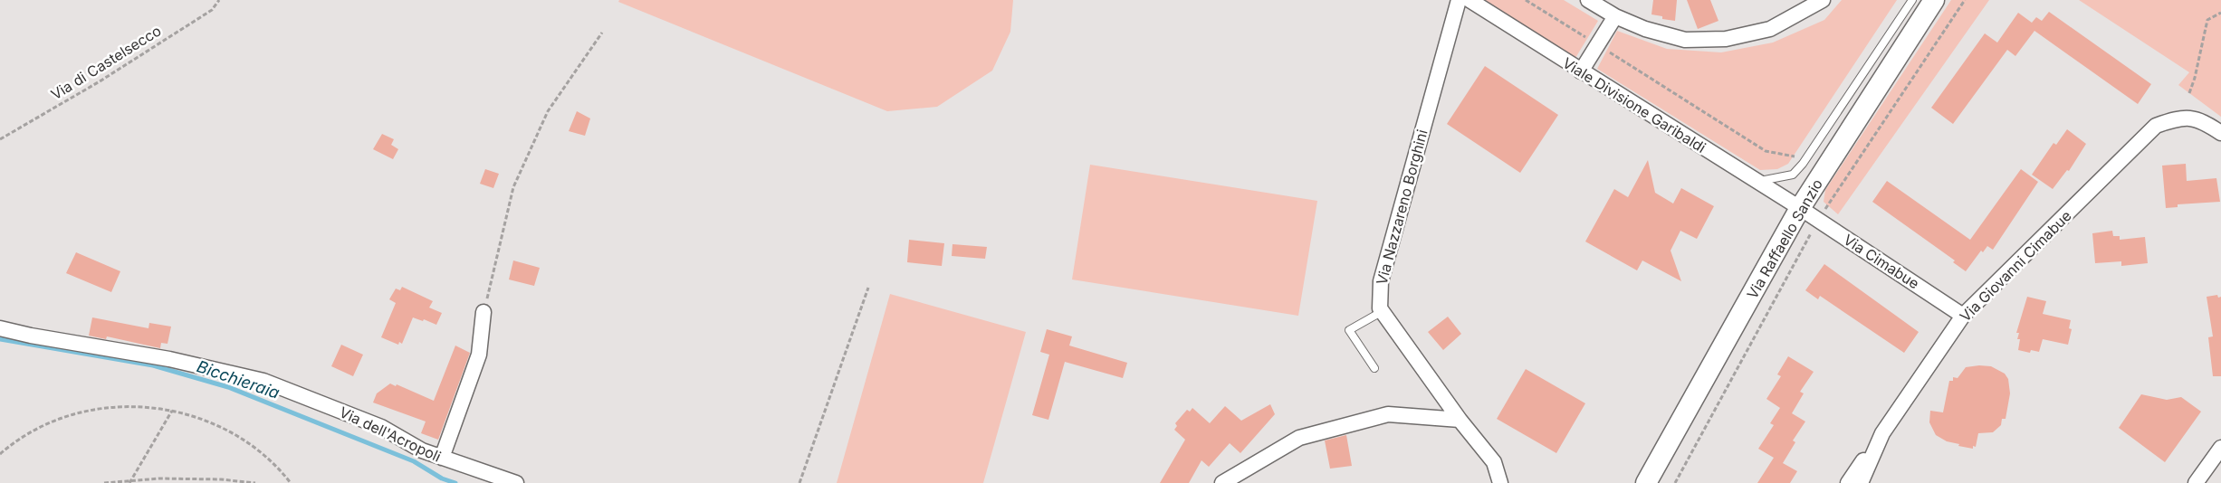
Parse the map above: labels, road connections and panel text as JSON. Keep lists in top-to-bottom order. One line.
{"streets":{"main road":["Via Raffaello Sanzio"],"street":["Viale Divisione Garibaldi","Via Nazzareno Borghini","Via Cimabue","Via Giovanni Cimabue","Via dell'Acropoli"],"path":["Via di Castelsecco"]},"crossings":[["Viale Divisione Garibaldi","Via Raffaello Sanzio"],["Viale Divisione Garibaldi","Via Cimabue"],["Via Raffaello Sanzio","Via Cimabue"],["Via Cimabue","Via Giovanni Cimabue"]],"water":["Bicchieraia"]}
